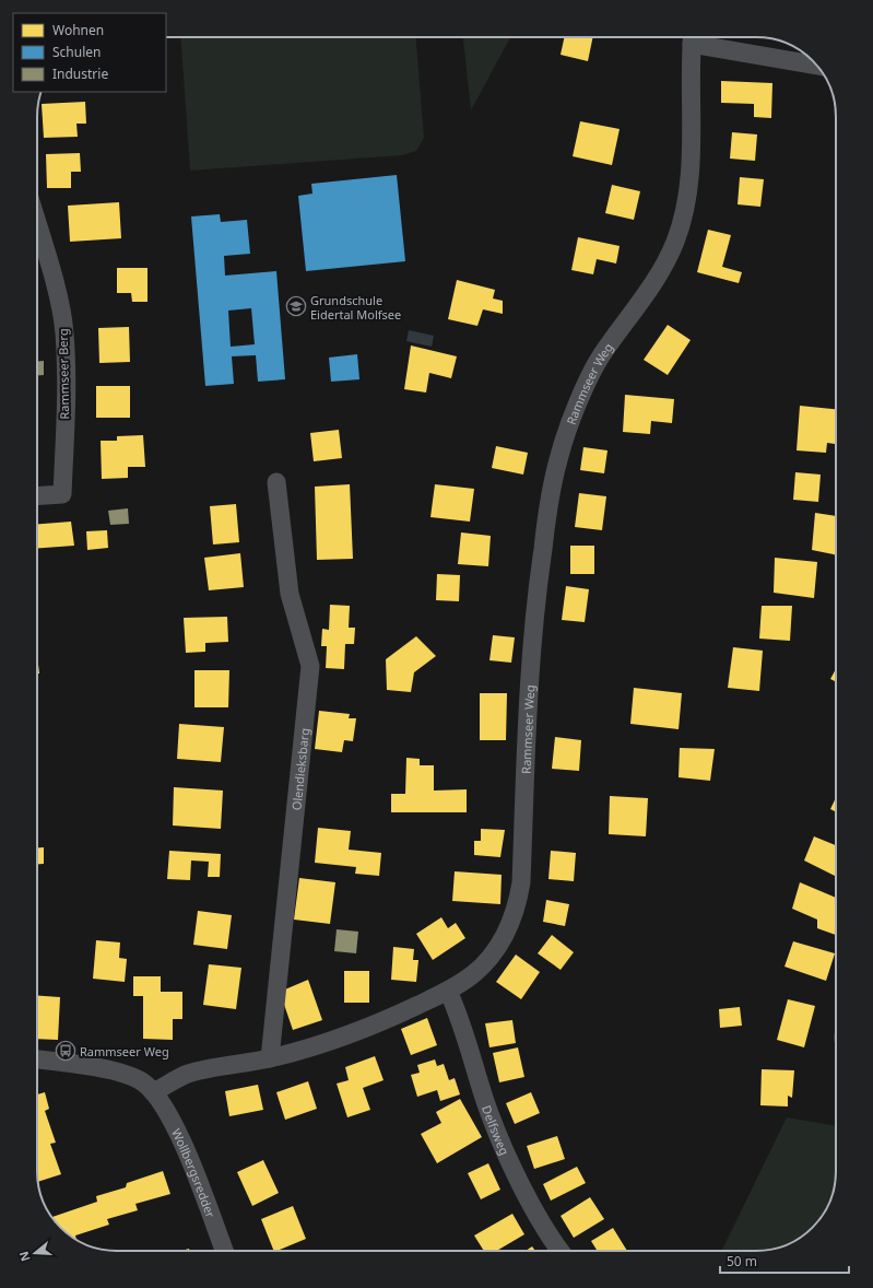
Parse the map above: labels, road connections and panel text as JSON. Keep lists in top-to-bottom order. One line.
{"streets":{"street":["Rammseer Berg","Rammseer Weg","Olendieksbarg","Delfsweg","Wollbergsredder"]},"crossings":[["Rammseer Weg","Olendieksbarg"],["Rammseer Weg","Delfsweg"],["Rammseer Weg","Wollbergsredder"]],"places":{"school or university":["Grundschule Eidertal Molfsee"],"bus stop":["Rammseer Weg"]},"legend":["Wohnen","Schulen","Industrie"],"scale_bar":"50 m","north":"left"}
